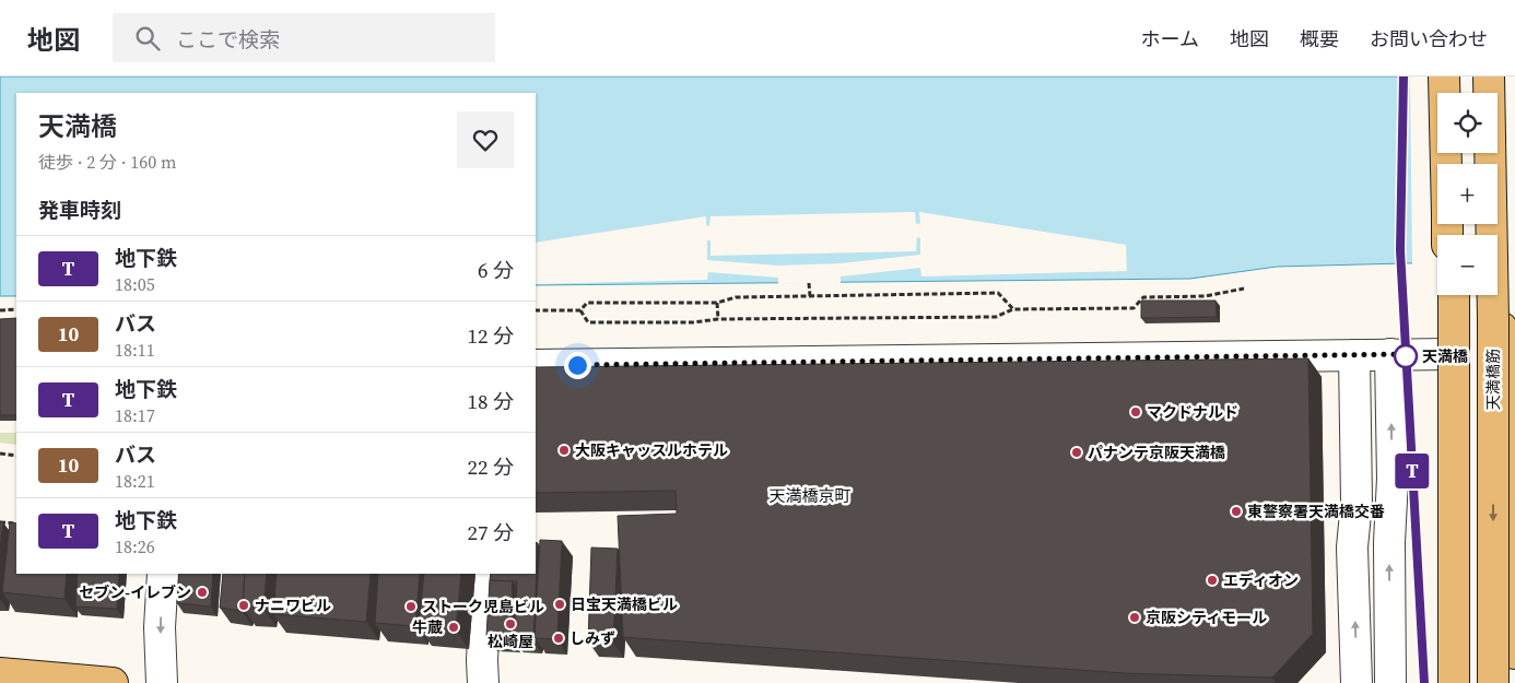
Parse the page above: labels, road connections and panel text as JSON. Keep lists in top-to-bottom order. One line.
{"streets":{"main road":["天満橋筋"]},"districts":["天満橋京町"],"places":["天満橋","マクドナルド","大阪キャッスルホテル","パナンテ京阪天満橋","東警察署天満橋交番","エディオン","セブン-イレブン","日宝天満橋ビル","ナニワビル","ストーク児島ビル","京阪シティモール","松崎屋","牛蔵","しみず"],"lines":["metro line T"],"page":{"header":"地図","search":"ここで検索","nav":["ホーム","地図","概要","お問い合わせ"],"on_map":"T","map_buttons":["+","−"],"heading":[["天満橋","徒歩 · 2 分 · 160 m"],"発車時刻"],"list":[{"mark":"T","name":"地下鉄","note":"18:05","value":"6 分"},{"mark":"10","name":"バス","note":"18:11","value":"12 分"},{"mark":"T","name":"地下鉄","note":"18:17","value":"18 分"},{"mark":"10","name":"バス","note":"18:21","value":"22 分"},{"mark":"T","name":"地下鉄","note":"18:26","value":"27 分"}]}}
